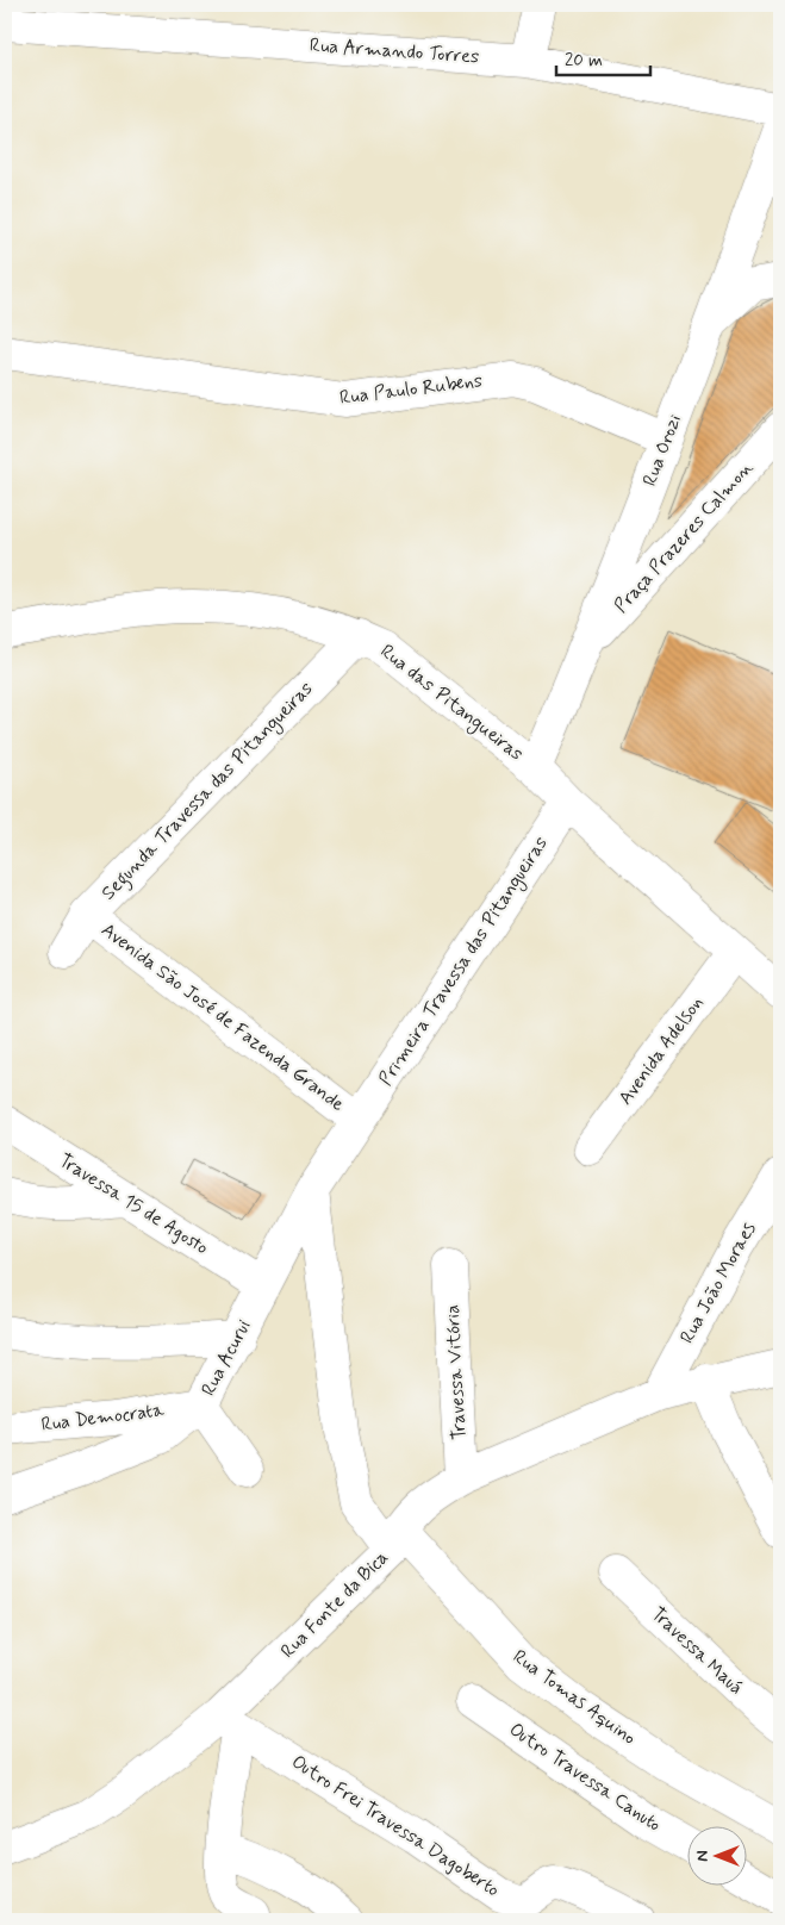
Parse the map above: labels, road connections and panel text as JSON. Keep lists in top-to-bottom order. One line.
{"streets":{"street":["Rua Armando Torres","Rua Paulo Rubens","Rua Orozi","Praça Prazeres Calmon","Rua das Pitangueiras","Segunda Travessa das Pitangueiras","Primeira Travessa das Pitangueiras","Avenida São José de Fazenda Grande","Avenida Adelson","Travessa 15 de Agosto","Rua João Moraes","Rua Acurui","Travessa Vitória","Rua Democrata","Rua Fonte da Bica","Travessa Mauá","Rua Tomas Aquino","Outro Travessa Canuto","Outro Frei Travessa Dagoberto"]},"crossings":[["Rua Paulo Rubens","Rua Orozi"],["Rua Orozi","Praça Prazeres Calmon"],["Rua Orozi","Rua das Pitangueiras"],["Rua das Pitangueiras","Segunda Travessa das Pitangueiras"],["Rua das Pitangueiras","Primeira Travessa das Pitangueiras"],["Rua das Pitangueiras","Avenida Adelson"],["Segunda Travessa das Pitangueiras","Avenida São José de Fazenda Grande"],["Primeira Travessa das Pitangueiras","Avenida São José de Fazenda Grande"],["Primeira Travessa das Pitangueiras","Rua Acurui"],["Avenida São José de Fazenda Grande","Rua Acurui"],["Travessa 15 de Agosto","Rua Acurui"],["Rua João Moraes","Rua Fonte da Bica"],["Rua Acurui","Rua Democrata"],["Travessa Vitória","Rua Fonte da Bica"],["Rua Fonte da Bica","Rua Tomas Aquino"],["Rua Fonte da Bica","Outro Frei Travessa Dagoberto"]],"scale_bar":"20 m","north":"left"}
